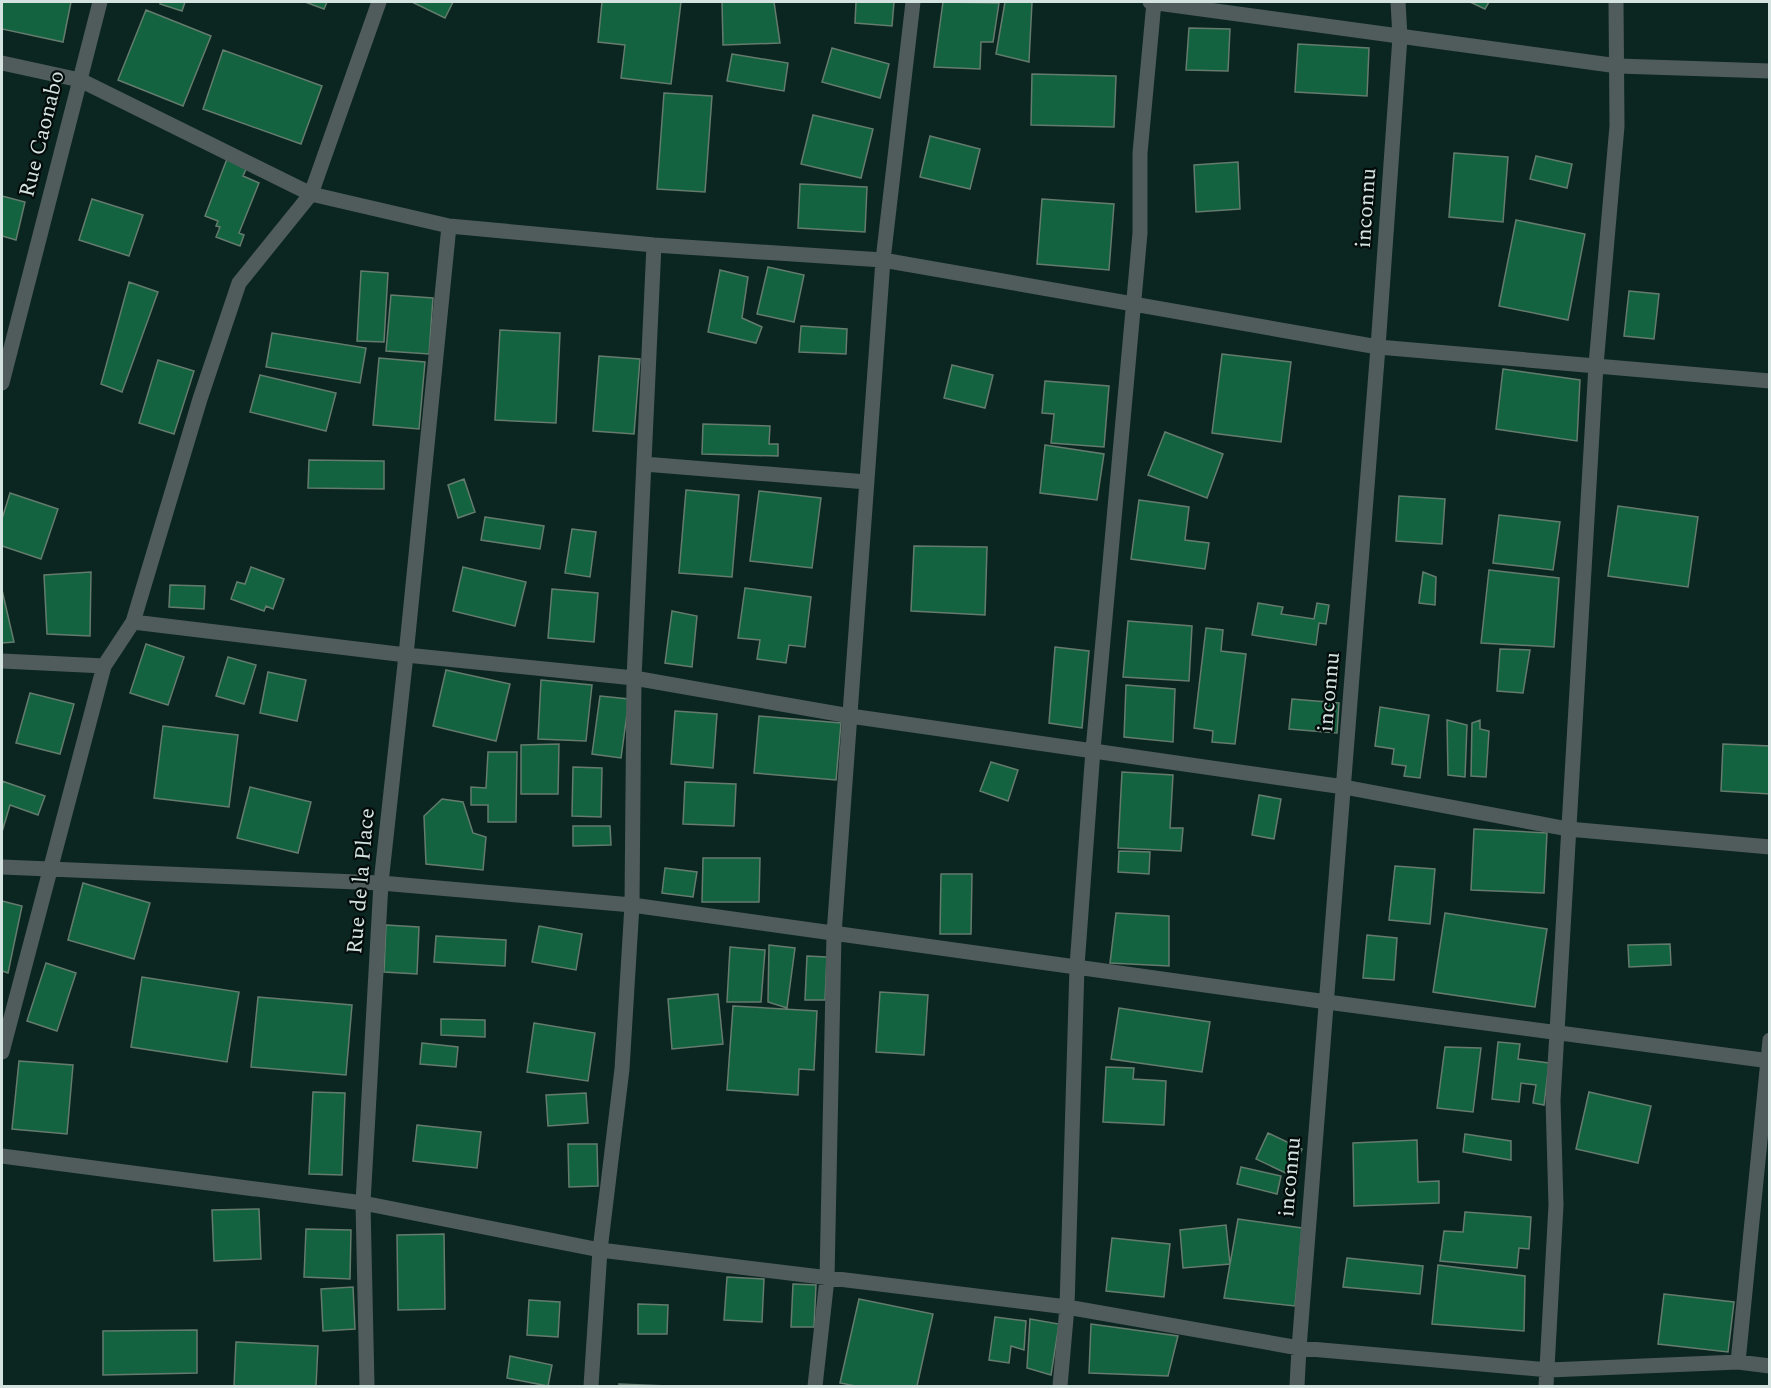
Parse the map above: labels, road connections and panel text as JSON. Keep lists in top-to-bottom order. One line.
{"streets":{"street":["Rue Caonabo","inconnu","Rue de la Place"]}}
